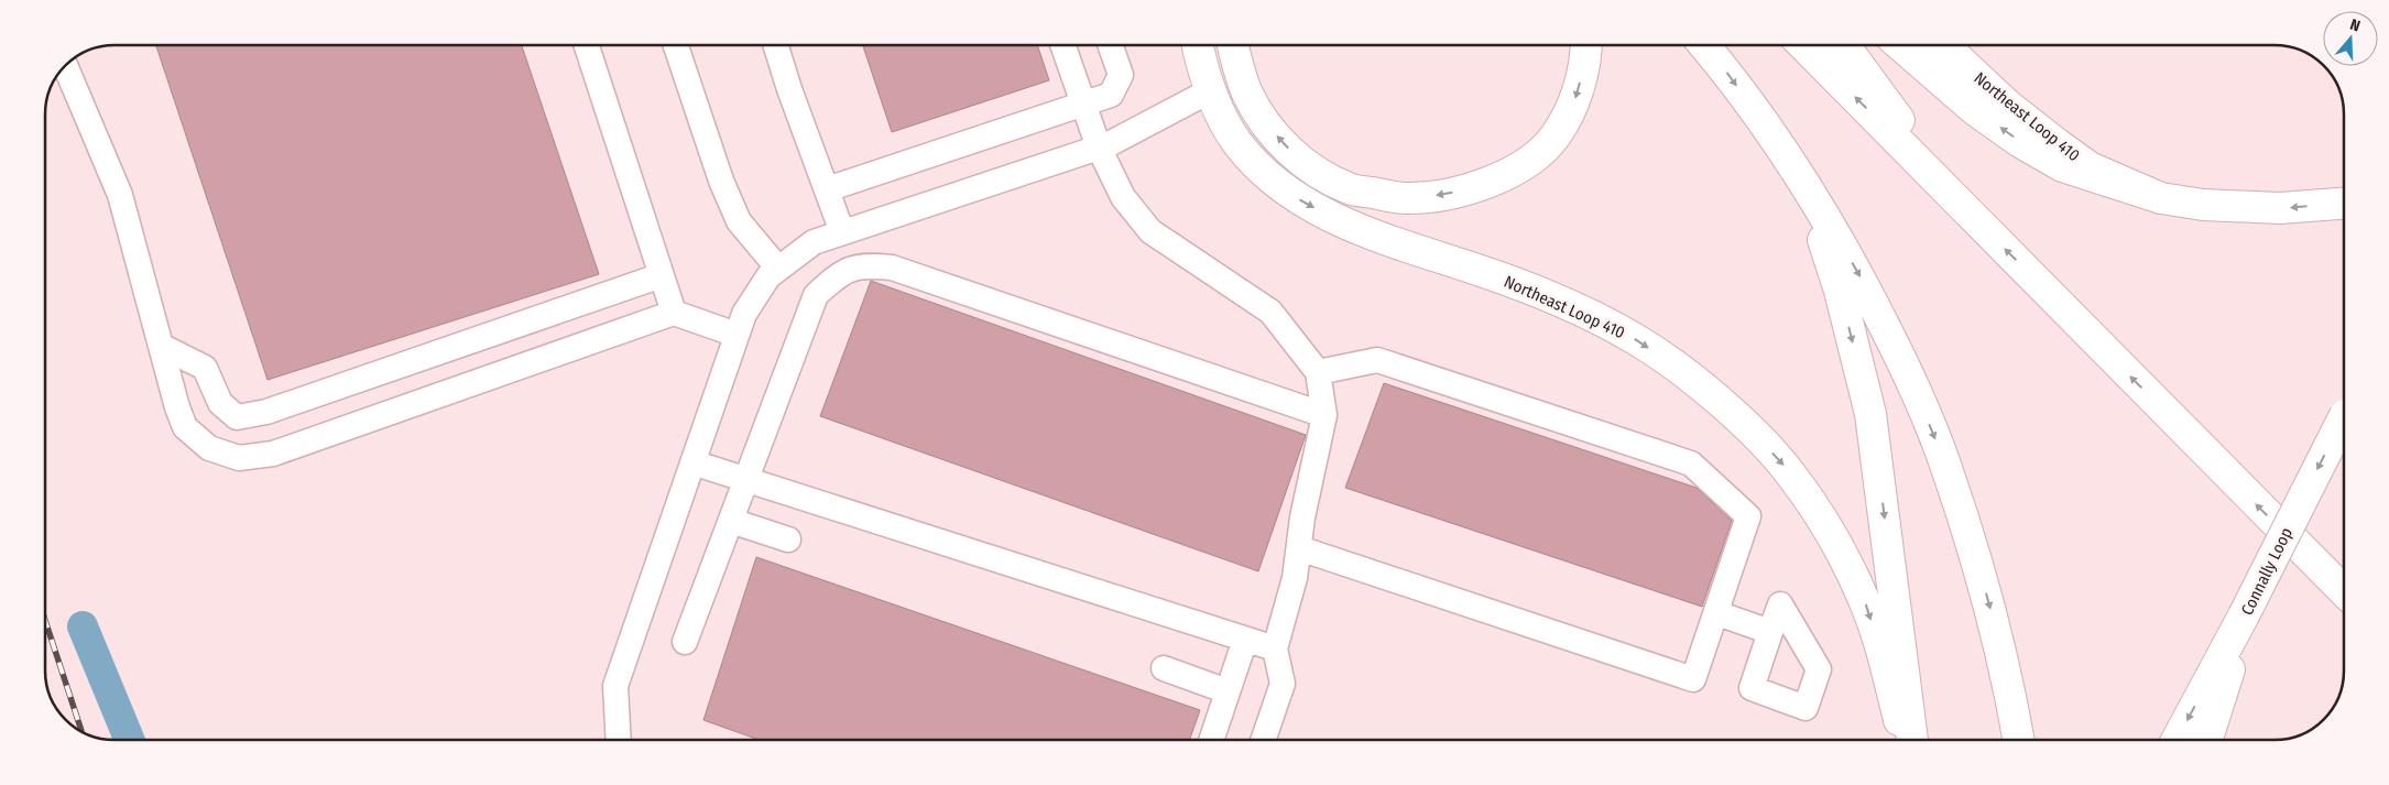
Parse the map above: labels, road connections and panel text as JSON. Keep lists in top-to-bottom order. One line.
{"streets":{"main road":["Northeast Loop 410","Connally Loop"]},"one_way":["Connally Loop"],"north":"top"}
